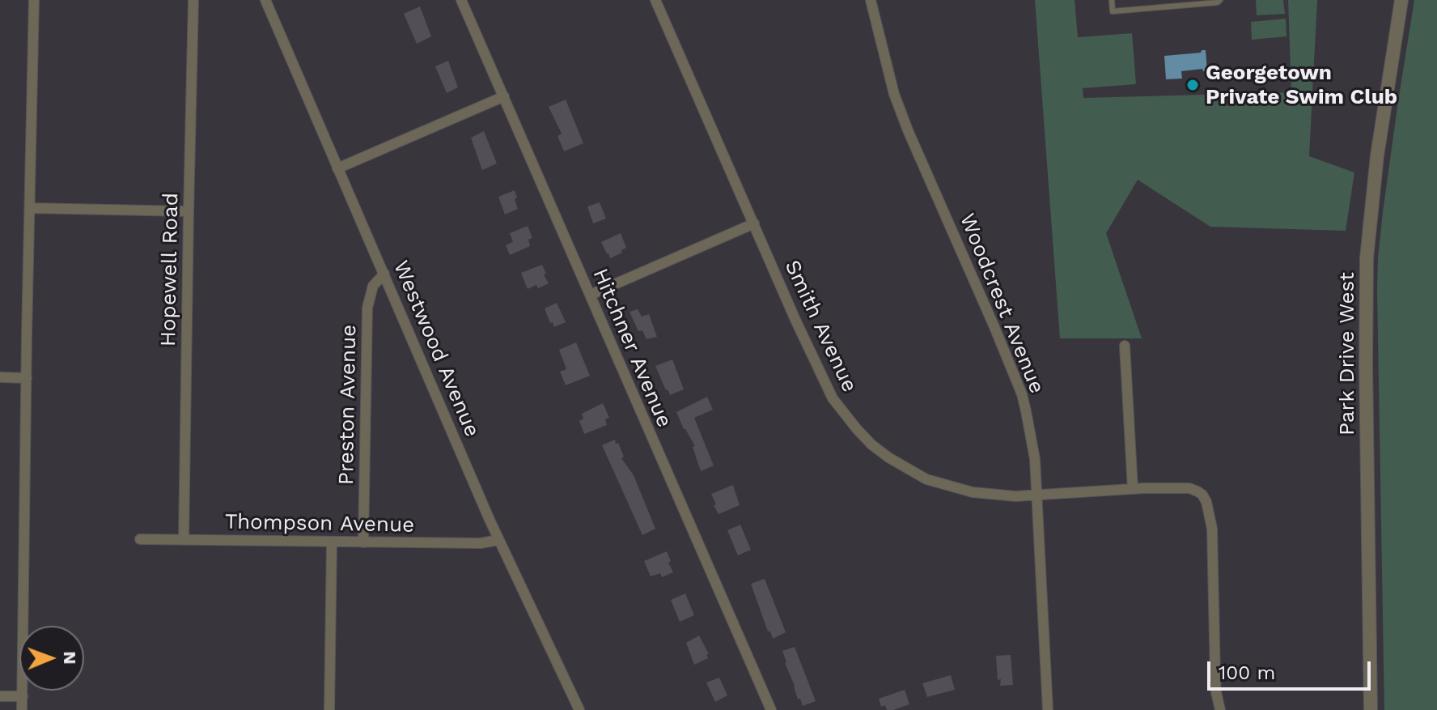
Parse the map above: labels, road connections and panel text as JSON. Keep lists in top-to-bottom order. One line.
{"streets":{"street":["Hopewell Road","Woodcrest Avenue","Smith Avenue","Hitchner Avenue","Westwood Avenue","Park Drive West","Preston Avenue","Thompson Avenue"]},"crossings":[["Hopewell Road","Thompson Avenue"],["Woodcrest Avenue","Smith Avenue"],["Westwood Avenue","Preston Avenue"],["Westwood Avenue","Thompson Avenue"],["Preston Avenue","Thompson Avenue"]],"places":["Georgetown Private Swim Club"],"scale_bar":"100 m","north":"right"}
